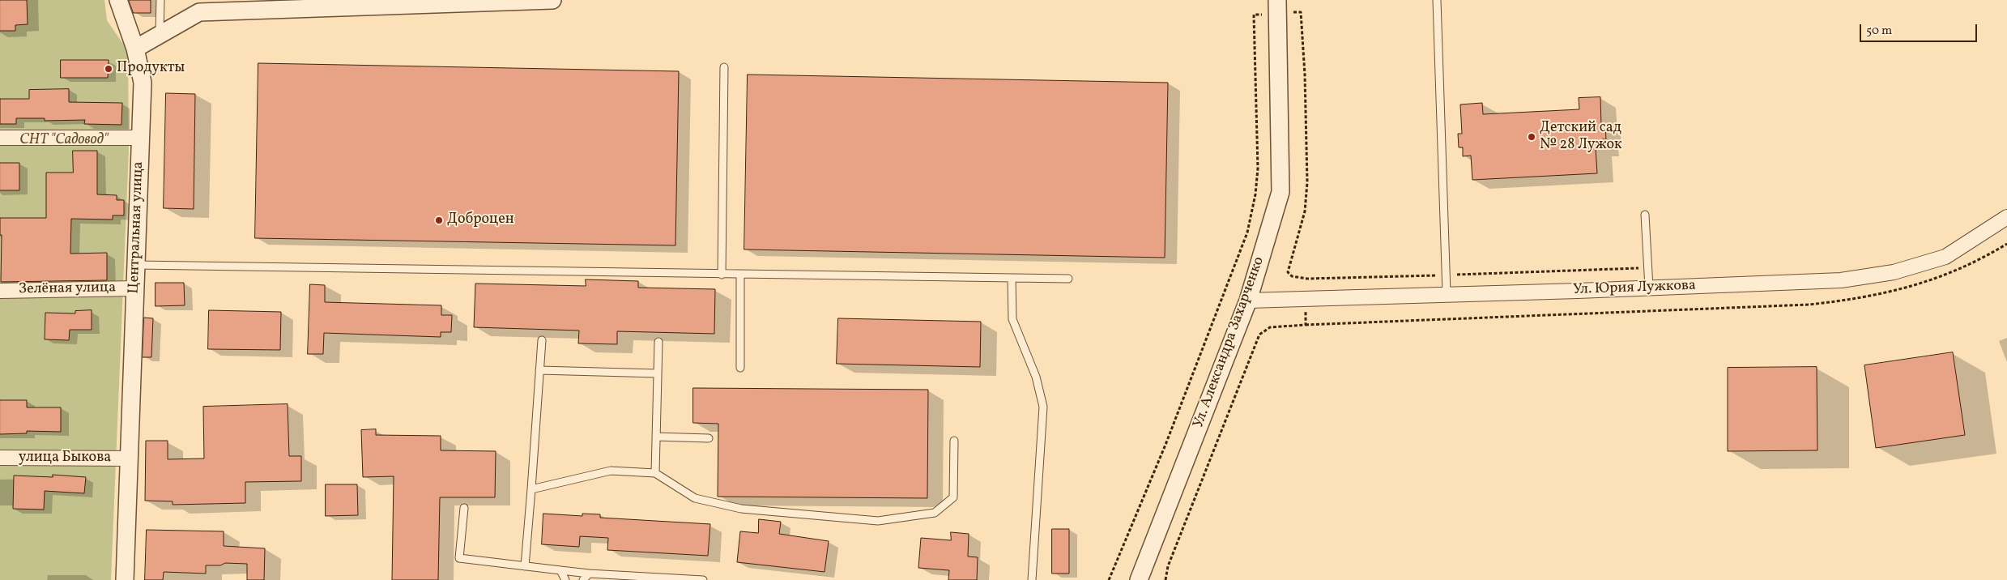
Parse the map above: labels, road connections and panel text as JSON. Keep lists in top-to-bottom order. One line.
{"streets":{"street":["Центральная улица","Ул. Юрия Лужкова","Зелёная улица","Ул. Александра Захарченко","улица Быкова"]},"crossings":[["Центральная улица","Зелёная улица"],["Центральная улица","улица Быкова"],["Ул. Юрия Лужкова","Ул. Александра Захарченко"]],"parks":["СНТ \"Садовод\""],"places":["Продукты","Детский сад № 28 Лужок","Доброцен"],"scale_bar":"50 m"}
